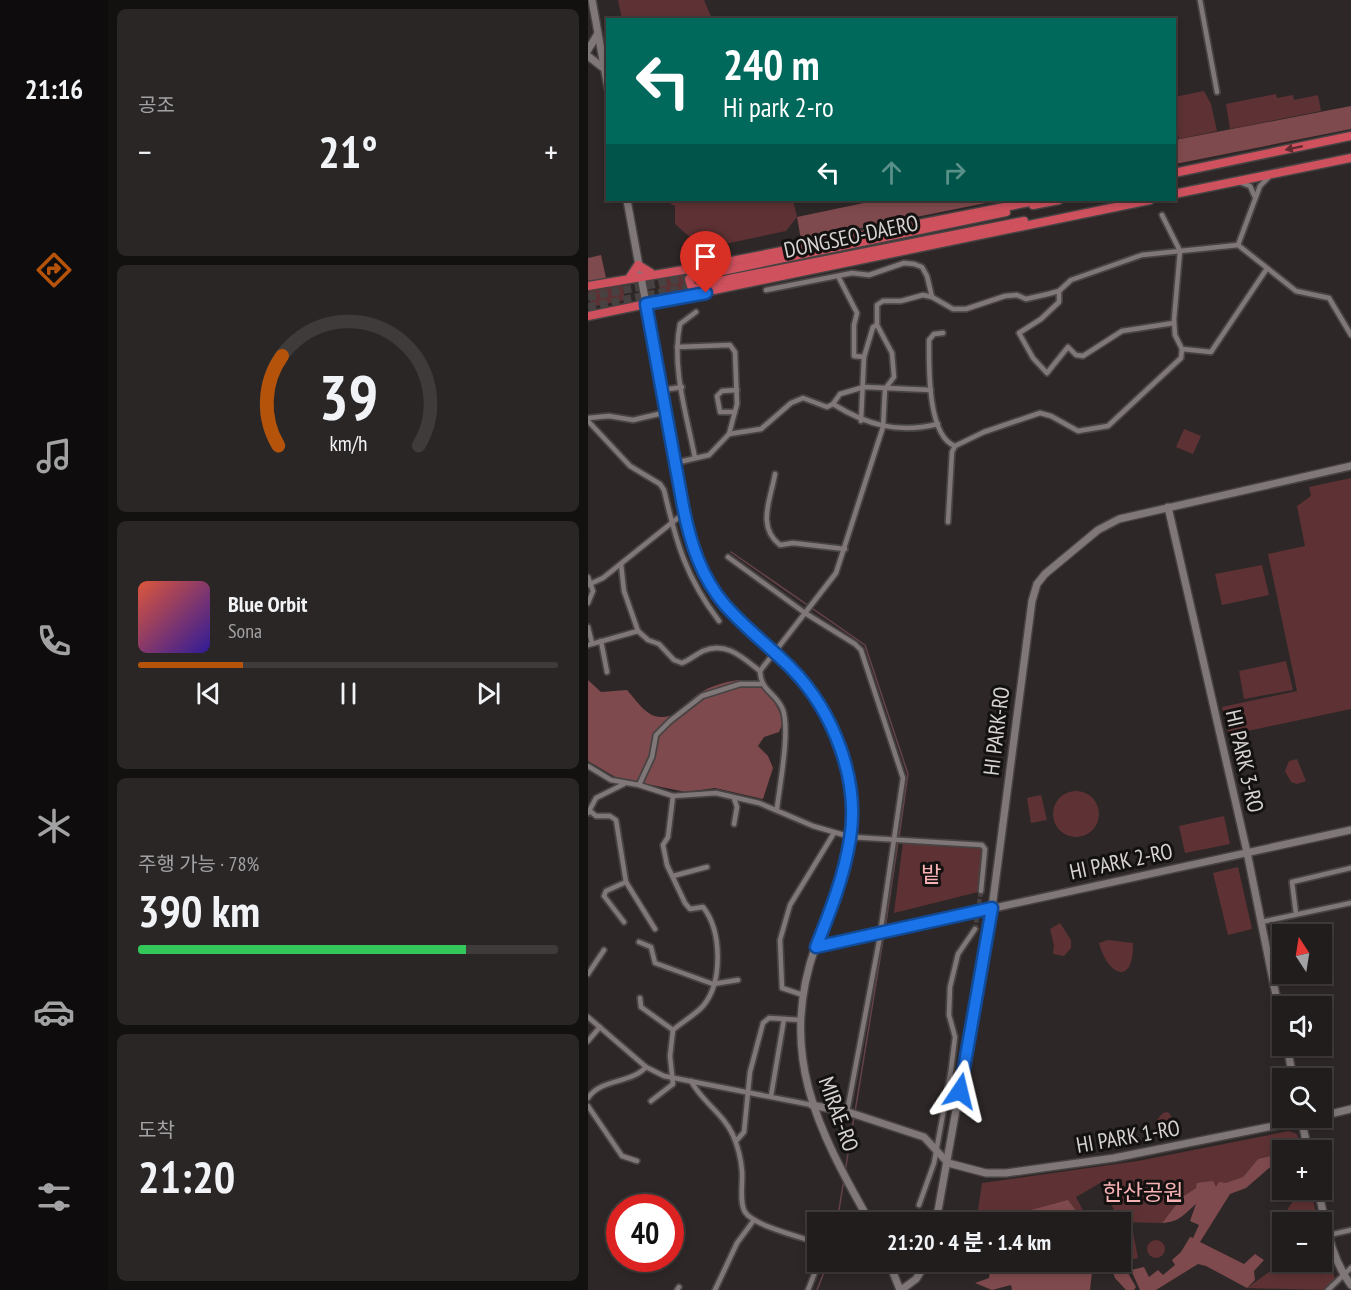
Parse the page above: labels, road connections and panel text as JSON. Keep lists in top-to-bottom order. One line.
{"streets":{"highway":["DONGSEO-DAERO"],"street":["HI PARK-RO","HI PARK 3-RO","HI PARK 2-RO","MIRAE-RO","HI PARK 1-RO"]},"crossings":[["HI PARK-RO","HI PARK 3-RO"],["HI PARK-RO","HI PARK 2-RO"],["HI PARK-RO","HI PARK 1-RO"],["HI PARK 3-RO","HI PARK 2-RO"],["HI PARK 2-RO","MIRAE-RO"]],"parks":["밭","한산공원"],"north":"top","page":{"tabs":"21:16","tile":["공조",["주행 가능 · 78%","390 km"],["도착","21:20"]],"turn":["240 m","Hi park 2-ro"],"heat":["−","21°","+"],"song":["Blue Orbit","Sona"],"map_buttons":["+","−"],"limit":"40","trip":"21:20 · 4 분 · 1.4 km","gauge":["39","km/h"]}}
